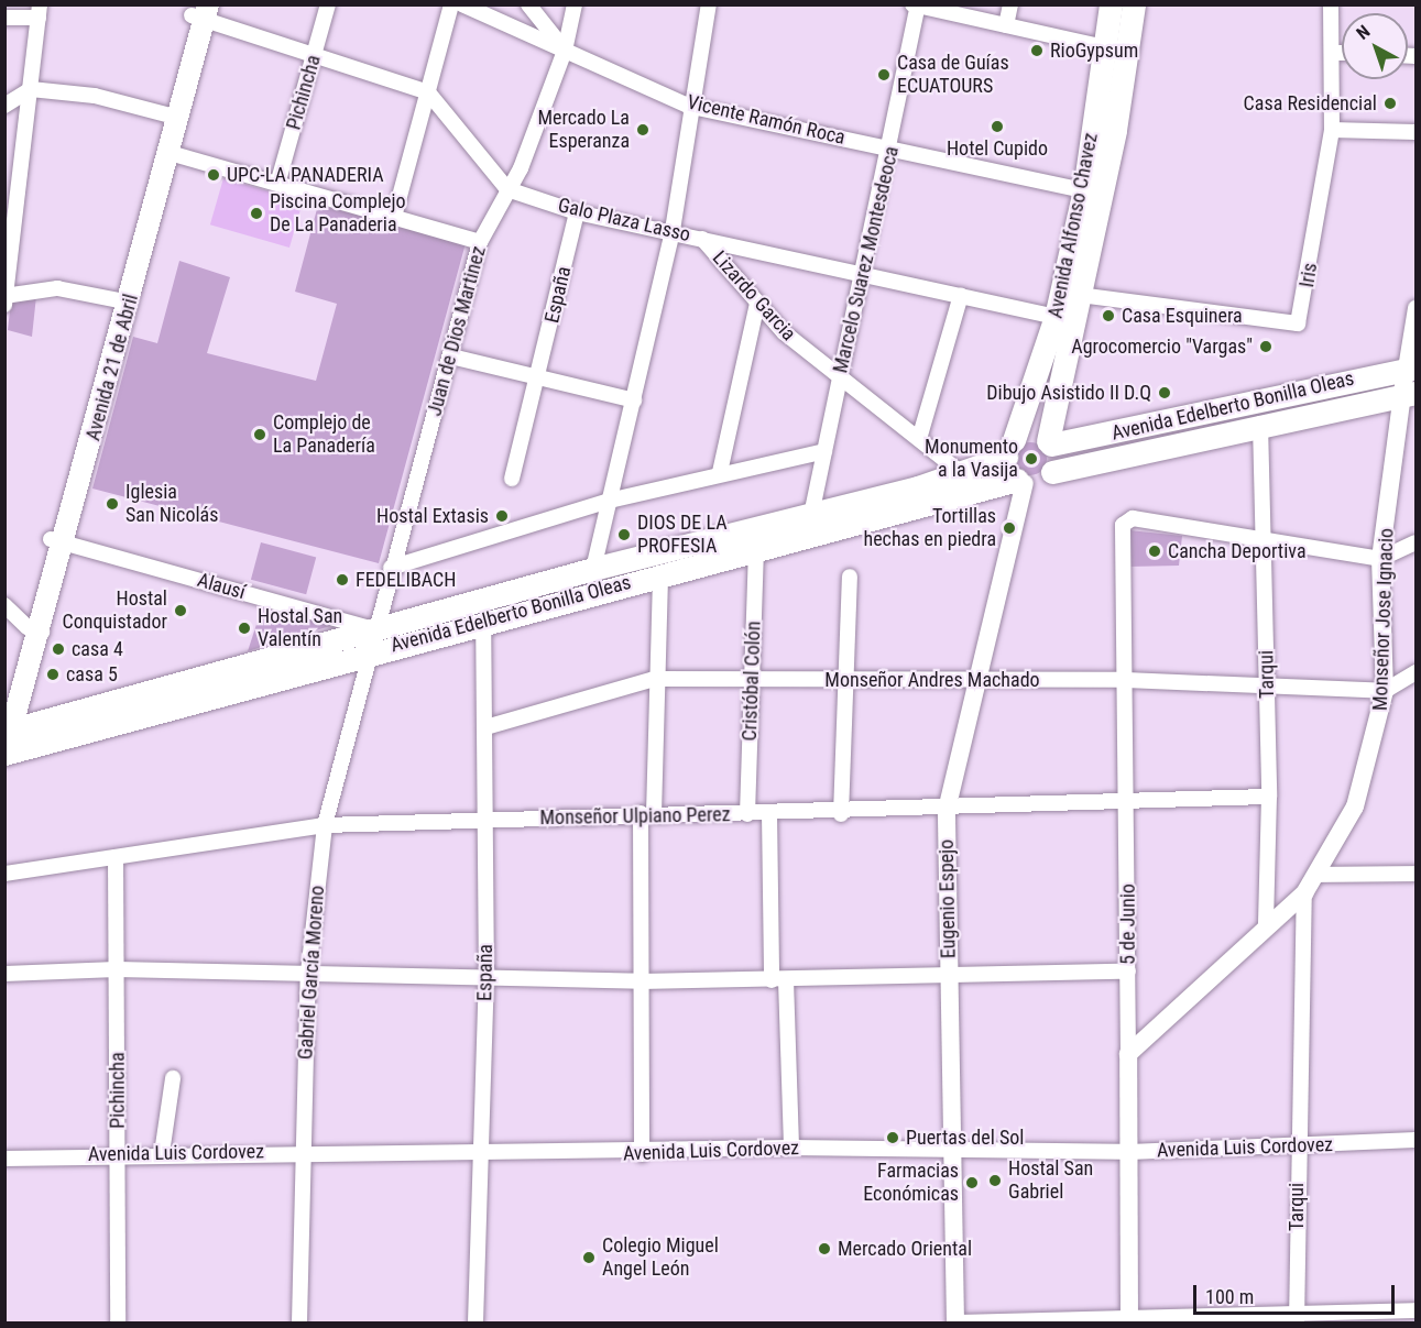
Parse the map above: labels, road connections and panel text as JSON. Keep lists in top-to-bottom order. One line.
{"streets":{"main road":["Avenida Alfonso Chavez","Avenida 21 de Abril","Avenida Edelberto Bonilla Oleas"],"street":["Pichincha","Vicente Ramón Roca","Galo Plaza Lasso","Marcelo Suarez Montesdeoca","Iris","España","Lizardo Garcia","Juan de Dios Martinez","Alausí","Monseñor Jose Ignacio","Tarqui","Monseñor Andres Machado","Cristóbal Colón","Monseñor Ulpiano Perez","Eugenio Espejo","5 de Junio","Gabriel García Moreno","Avenida Luis Cordovez"]},"crossings":[["Pichincha","Monseñor Ulpiano Perez"],["Pichincha","Avenida Luis Cordovez"],["Vicente Ramón Roca","Avenida Alfonso Chavez"],["Vicente Ramón Roca","Marcelo Suarez Montesdeoca"],["Vicente Ramón Roca","Juan de Dios Martinez"],["Galo Plaza Lasso","Avenida Alfonso Chavez"],["Galo Plaza Lasso","Marcelo Suarez Montesdeoca"],["Galo Plaza Lasso","España"],["Galo Plaza Lasso","Lizardo Garcia"],["Galo Plaza Lasso","Juan de Dios Martinez"],["Avenida Alfonso Chavez","Iris"],["Avenida Alfonso Chavez","Avenida Edelberto Bonilla Oleas"],["Avenida Alfonso Chavez","Eugenio Espejo"],["Marcelo Suarez Montesdeoca","Lizardo Garcia"],["Marcelo Suarez Montesdeoca","Avenida Edelberto Bonilla Oleas"],["España","Avenida Edelberto Bonilla Oleas"],["España","Monseñor Andres Machado"],["España","Monseñor Ulpiano Perez"],["España","Avenida Luis Cordovez"],["Lizardo Garcia","Avenida Edelberto Bonilla Oleas"],["Juan de Dios Martinez","Avenida Edelberto Bonilla Oleas"],["Juan de Dios Martinez","Alausí"],["Juan de Dios Martinez","Gabriel García Moreno"],["Avenida 21 de Abril","Avenida Edelberto Bonilla Oleas"],["Avenida 21 de Abril","Alausí"],["Avenida Edelberto Bonilla Oleas","Alausí"],["Avenida Edelberto Bonilla Oleas","Monseñor Jose Ignacio"],["Avenida Edelberto Bonilla Oleas","Tarqui"],["Avenida Edelberto Bonilla Oleas","Cristóbal Colón"],["Avenida Edelberto Bonilla Oleas","Eugenio Espejo"],["Avenida Edelberto Bonilla Oleas","Gabriel García Moreno"],["Alausí","Gabriel García Moreno"],["Monseñor Jose Ignacio","Tarqui"],["Monseñor Jose Ignacio","Monseñor Andres Machado"],["Monseñor Jose Ignacio","5 de Junio"],["Tarqui","Monseñor Andres Machado"],["Tarqui","Monseñor Ulpiano Perez"],["Tarqui","5 de Junio"],["Tarqui","Avenida Luis Cordovez"],["Monseñor Andres Machado","Cristóbal Colón"],["Monseñor Andres Machado","Eugenio Espejo"],["Monseñor Andres Machado","5 de Junio"],["Cristóbal Colón","Monseñor Ulpiano Perez"],["Monseñor Ulpiano Perez","Eugenio Espejo"],["Monseñor Ulpiano Perez","5 de Junio"],["Monseñor Ulpiano Perez","Gabriel García Moreno"],["Eugenio Espejo","Avenida Luis Cordovez"],["5 de Junio","Avenida Luis Cordovez"],["Gabriel García Moreno","Avenida Luis Cordovez"]],"places":["RioGypsum","Casa de Guías ECUATOURS","Casa Residencial","Hotel Cupido","Mercado La Esperanza","UPC-LA PANADERIA","Piscina Complejo De La Panaderia","Casa Esquinera","Agrocomercio \"Vargas\"","Dibujo Asistido II D.Q","Complejo de La Panadería","Monumento a la Vasija","Iglesia San Nicolás","Hostal Extasis","Tortillas hechas en piedra","DIOS DE LA PROFESIA","Cancha Deportiva","FEDELIBACH","Hostal Conquistador","Hostal San Valentín","casa 4","casa 5","Puertas del Sol","Hostal San Gabriel","Farmacias Económicas","Mercado Oriental","Colegio Miguel Angel León"],"scale_bar":"100 m","north":"top left"}
